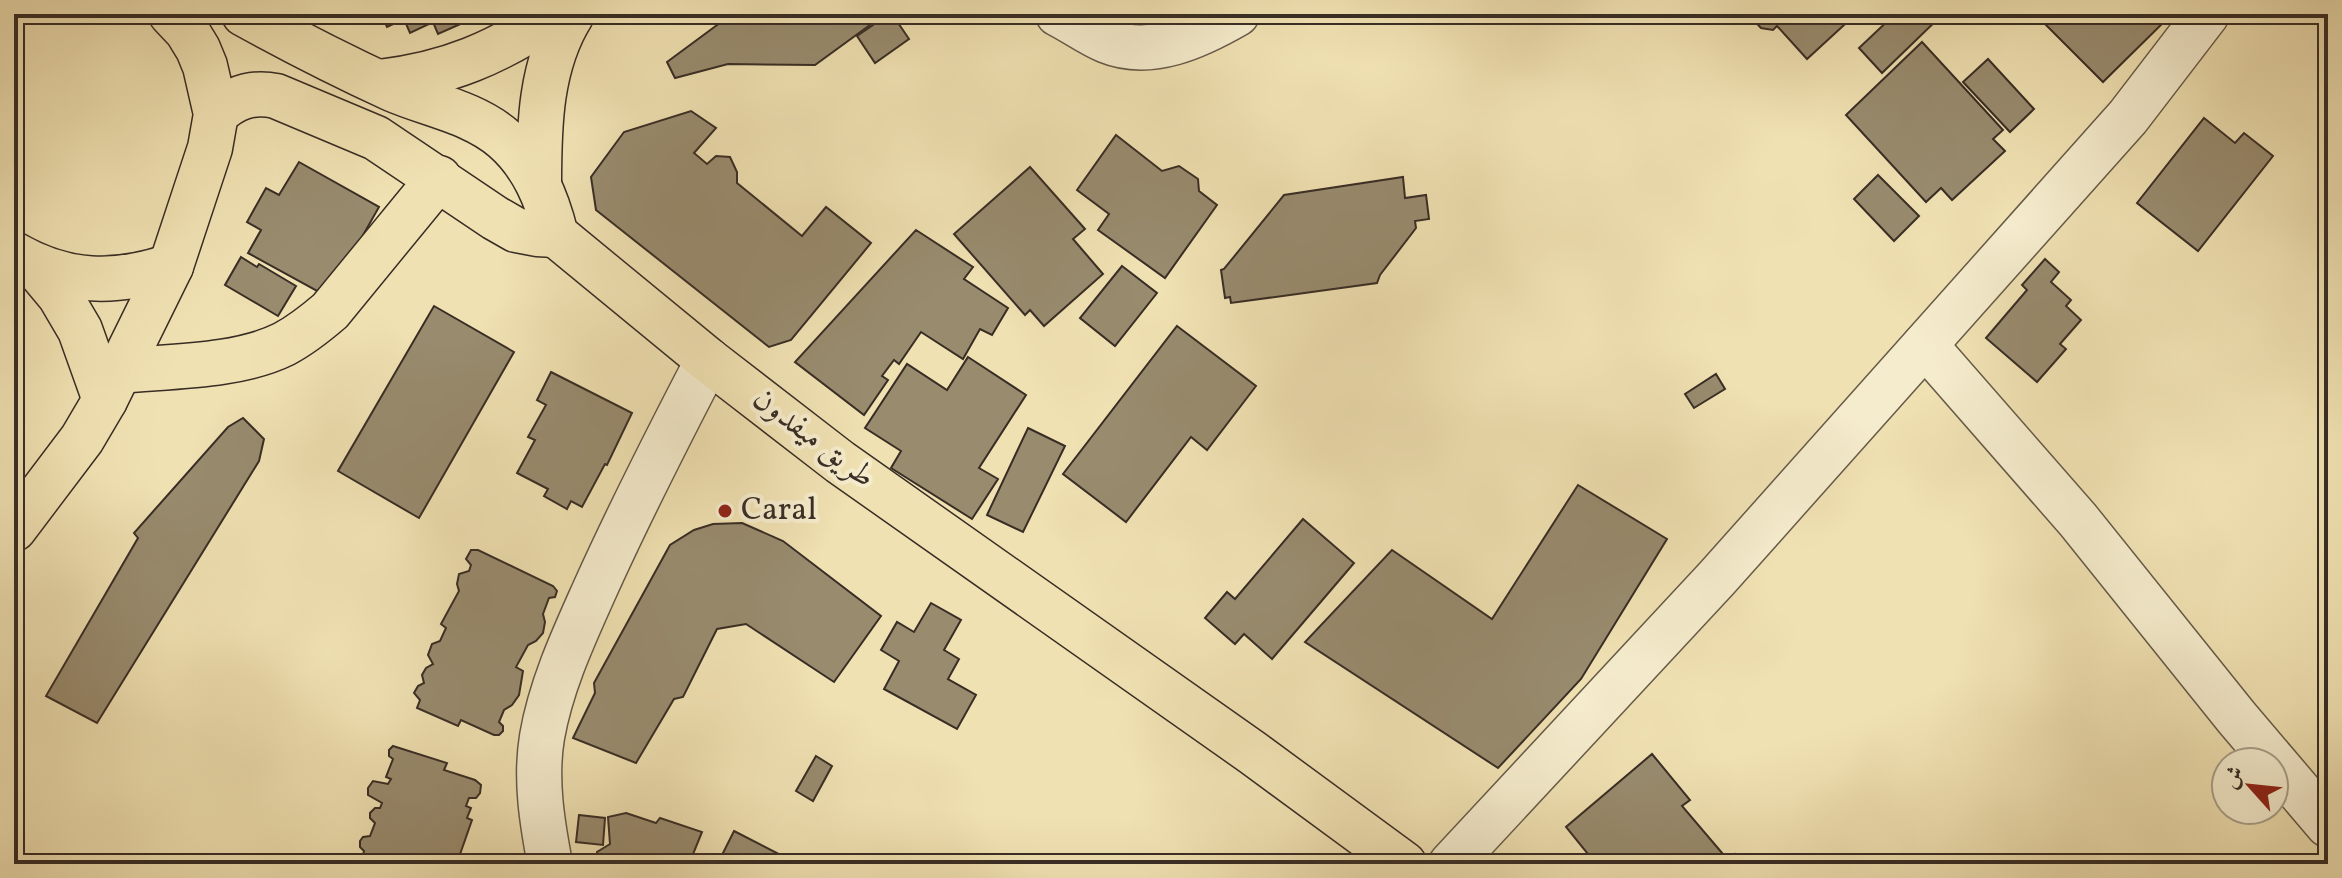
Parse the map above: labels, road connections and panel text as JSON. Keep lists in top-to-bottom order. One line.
{"streets":{"main road":["طريق ميفدون"]},"places":["Caral"],"north":"top left"}
